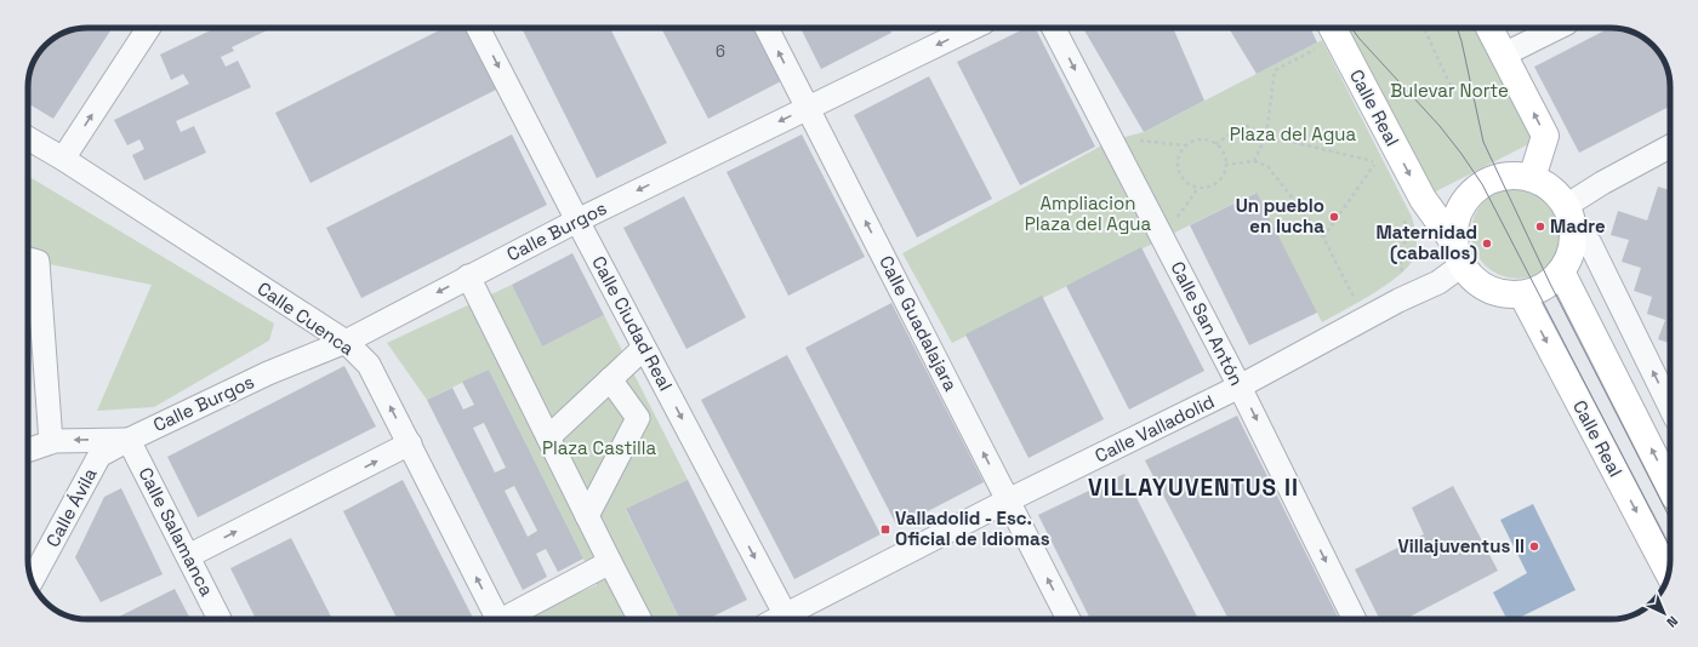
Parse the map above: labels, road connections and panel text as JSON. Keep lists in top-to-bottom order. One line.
{"streets":{"street":["Calle Real","Calle Burgos","Calle Cuenca","Calle Ciudad Real","Calle Guadalajara","Calle San Antón","Calle Valladolid","Calle Ávila","Calle Salamanca"]},"crossings":[["Calle Real","Calle Valladolid"],["Calle Burgos","Calle Cuenca"],["Calle Burgos","Calle Ciudad Real"],["Calle Burgos","Calle Guadalajara"],["Calle Burgos","Calle Ávila"],["Calle Burgos","Calle Salamanca"],["Calle Guadalajara","Calle Valladolid"],["Calle San Antón","Calle Valladolid"],["Calle Ávila","Calle Salamanca"]],"one_way":["Calle Burgos","Calle Guadalajara","Calle San Antón"],"districts":["VILLAYUVENTUS II"],"parks":["Bulevar Norte","Plaza del Agua","Ampliacion Plaza del Agua","Plaza Castilla"],"places":{"other":["Un pueblo en lucha","Madre","Maternidad (caballos)","Villajuventus II"],"transit":["Valladolid - Esc. Oficial de Idiomas"]},"house_numbers":["6"],"north":"bottom right"}
